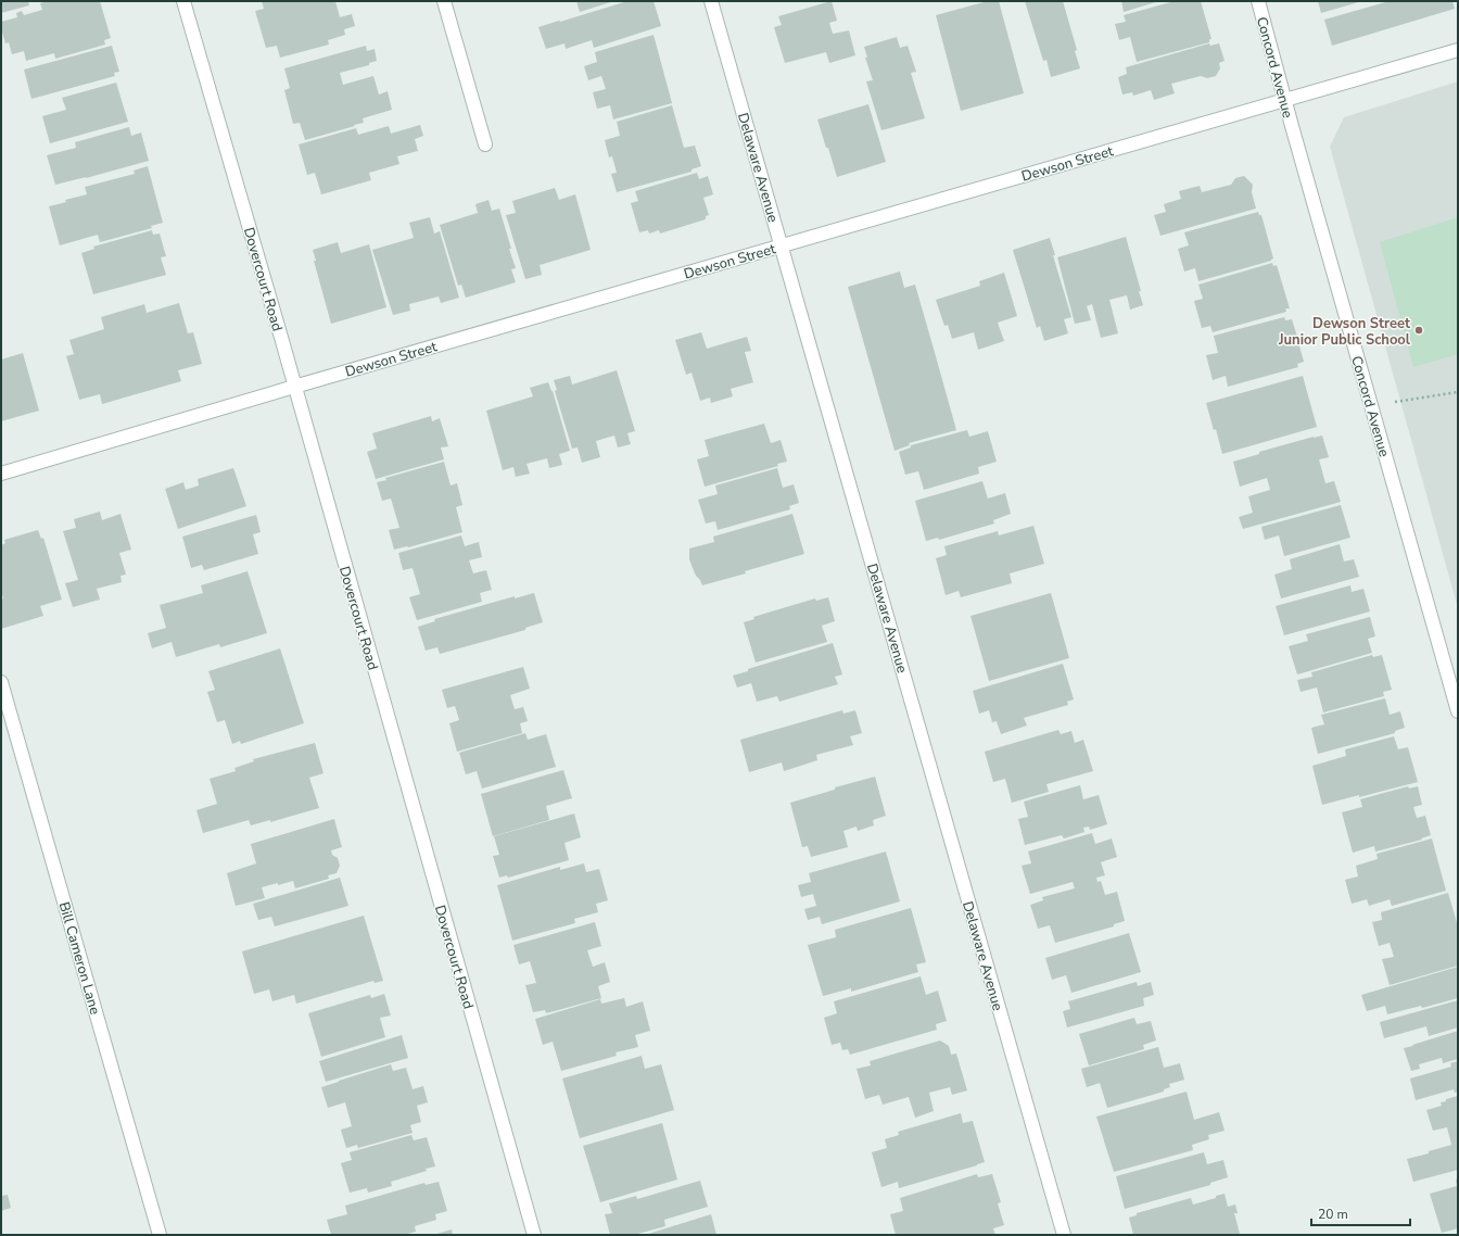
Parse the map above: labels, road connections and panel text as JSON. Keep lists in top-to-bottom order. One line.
{"streets":{"street":["Concord Avenue","Dewson Street","Delaware Avenue","Dovercourt Road","Bill Cameron Lane"]},"crossings":[["Concord Avenue","Dewson Street"],["Dewson Street","Delaware Avenue"],["Dewson Street","Dovercourt Road"]],"places":["Dewson Street Junior Public School"],"scale_bar":"20 m"}
